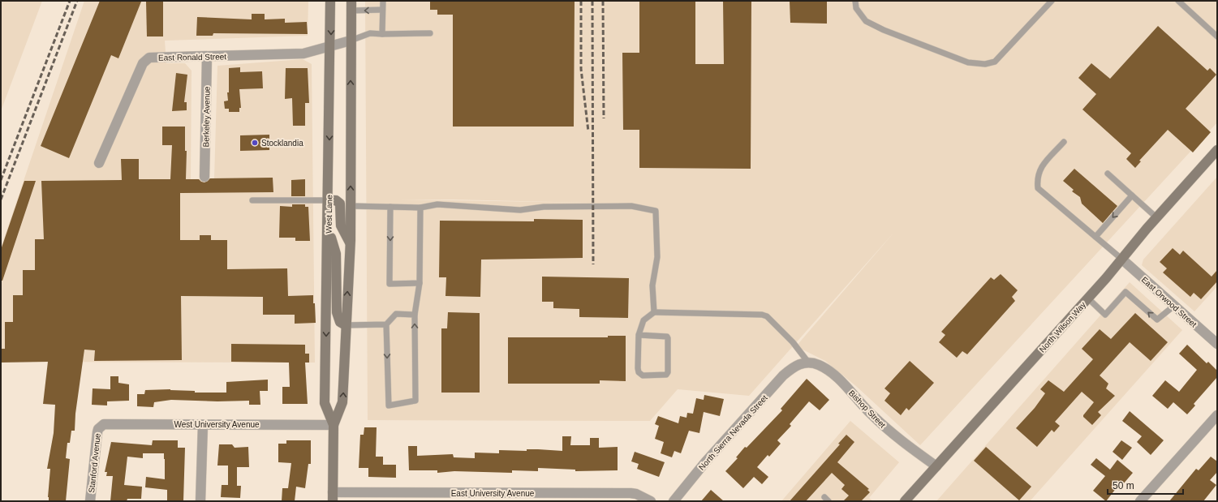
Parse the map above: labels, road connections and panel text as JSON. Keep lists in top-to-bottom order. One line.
{"streets":{"main road":["West Lane","North Wilson Way"],"street":["East Ronald Street","Berkeley Avenue","East Orwood Street","Bishop Street","West University Avenue","North Sierra Nevada Street","Stanford Avenue","East University Avenue"]},"crossings":[["East Ronald Street","Berkeley Avenue"],["East Ronald Street","West Lane"],["West Lane","West University Avenue"],["West Lane","East University Avenue"],["East Orwood Street","North Wilson Way"],["North Wilson Way","Bishop Street"],["Bishop Street","North Sierra Nevada Street"],["West University Avenue","Stanford Avenue"]],"places":["Stocklandia"],"scale_bar":"50 m"}
